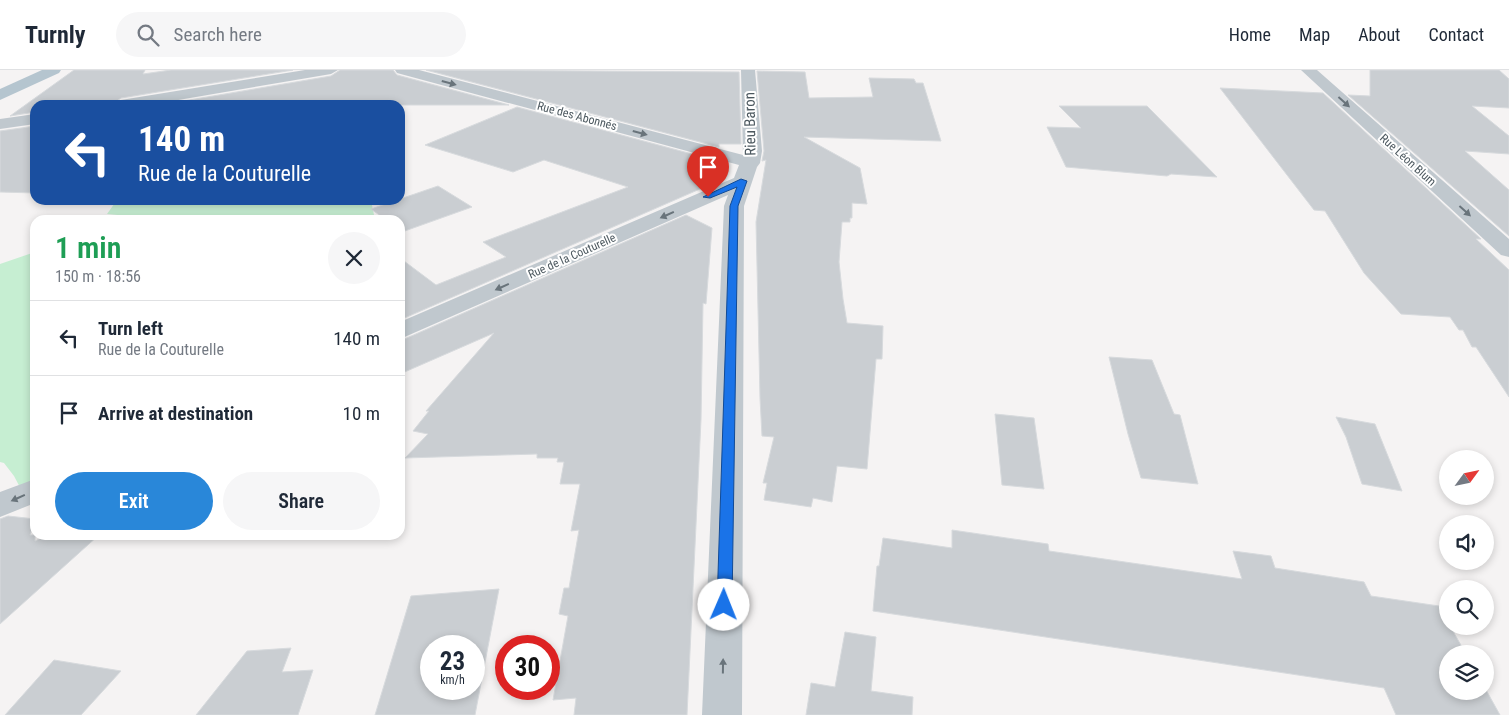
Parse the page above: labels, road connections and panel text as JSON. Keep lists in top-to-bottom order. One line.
{"streets":{"street":["Rue des Abonnés","Rieu Baron","Rue Léon Blum","Rue de la Couturelle"]},"crossings":[["Rue des Abonnés","Rieu Baron"],["Rue des Abonnés","Rue de la Couturelle"],["Rieu Baron","Rue de la Couturelle"]],"one_way":["Rue des Abonnés","Rieu Baron","Rue Léon Blum","Rue de la Couturelle"],"north":"top right","page":{"header":"Turnly","search":"Search here","nav":["Home","Map","About","Contact"],"turn":["140 m","Rue de la Couturelle"],"heading":["1 min","150 m · 18:56"],"list":[{"name":"Turn left","note":"Rue de la Couturelle","value":"140 m"},{"name":"Arrive at destination","value":"10 m"}],"buttons":["Exit","Share"],"speed":"23 km/h","limit":"30"}}
